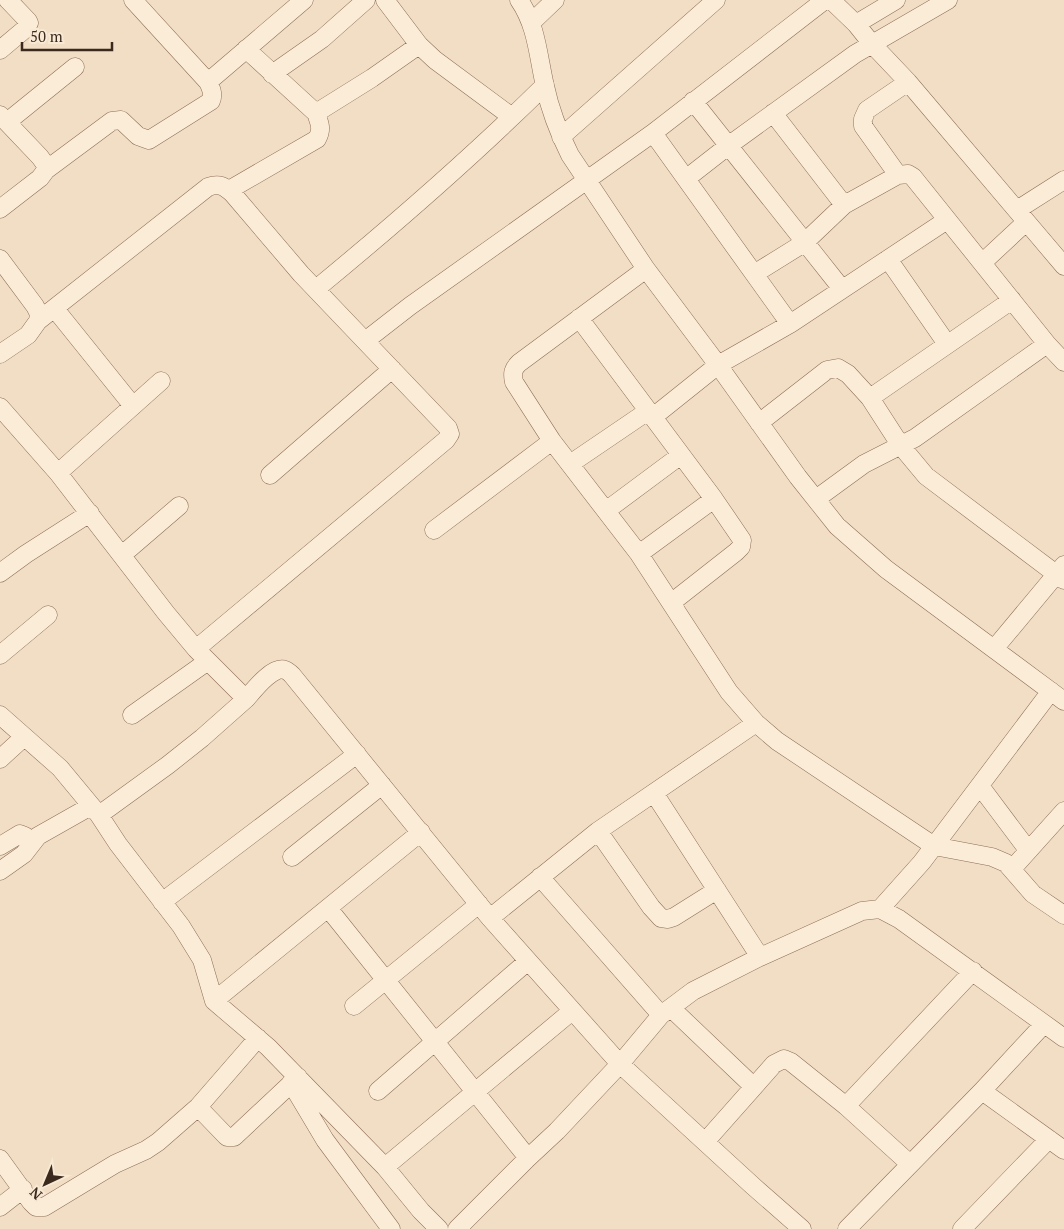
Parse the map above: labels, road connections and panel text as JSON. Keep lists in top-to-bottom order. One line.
{"scale_bar":"50 m","north":"bottom left"}
